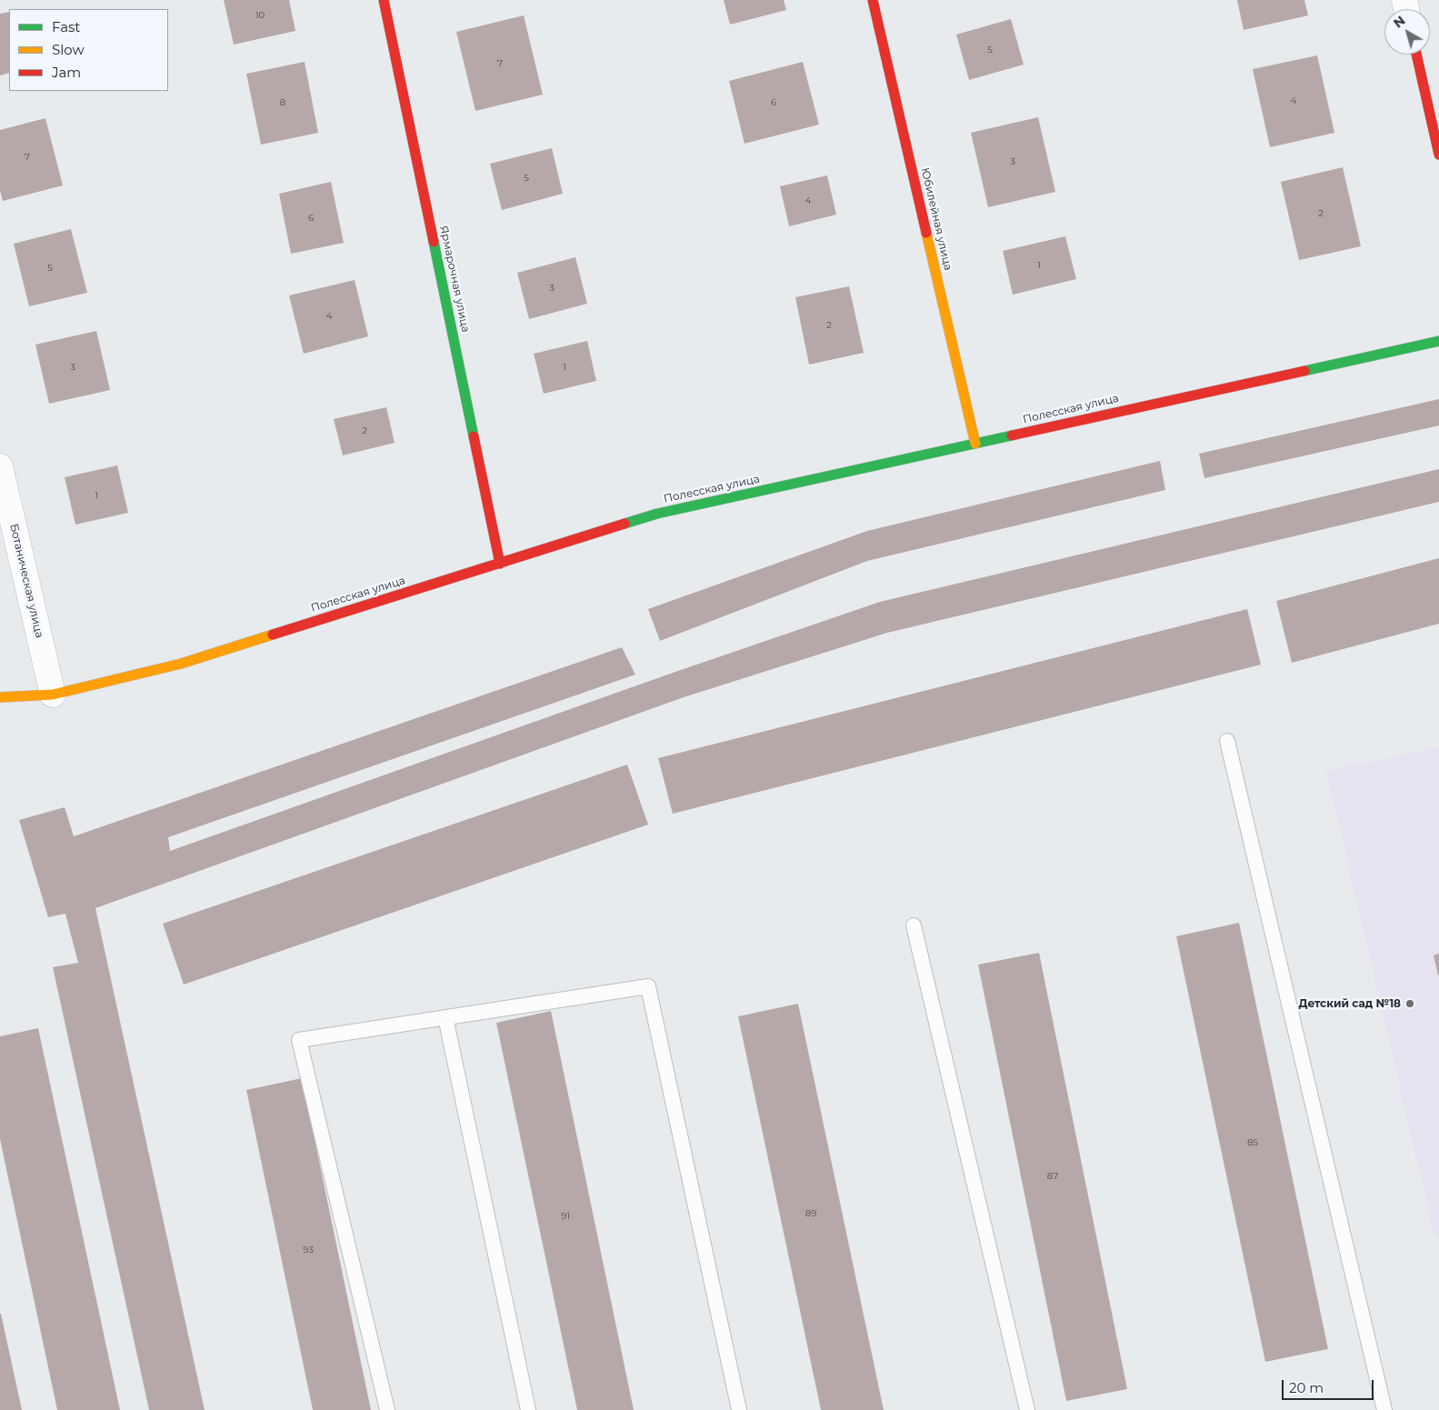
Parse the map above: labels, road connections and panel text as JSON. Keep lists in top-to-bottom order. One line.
{"streets":{"street":["Юбилейная улица","Ярмарочная улица","Полесская улица","Ботаническая улица"]},"crossings":[["Юбилейная улица","Полесская улица"],["Ярмарочная улица","Полесская улица"],["Полесская улица","Ботаническая улица"]],"places":["Детский сад №18"],"house_numbers":["10","5","7","4","8","6","7","3","5","4","2","6","1","5","3","4","2","3","1","2","1","85","87","89","91","93"],"legend":["Fast","Slow","Jam"],"scale_bar":"20 m","north":"top left"}
